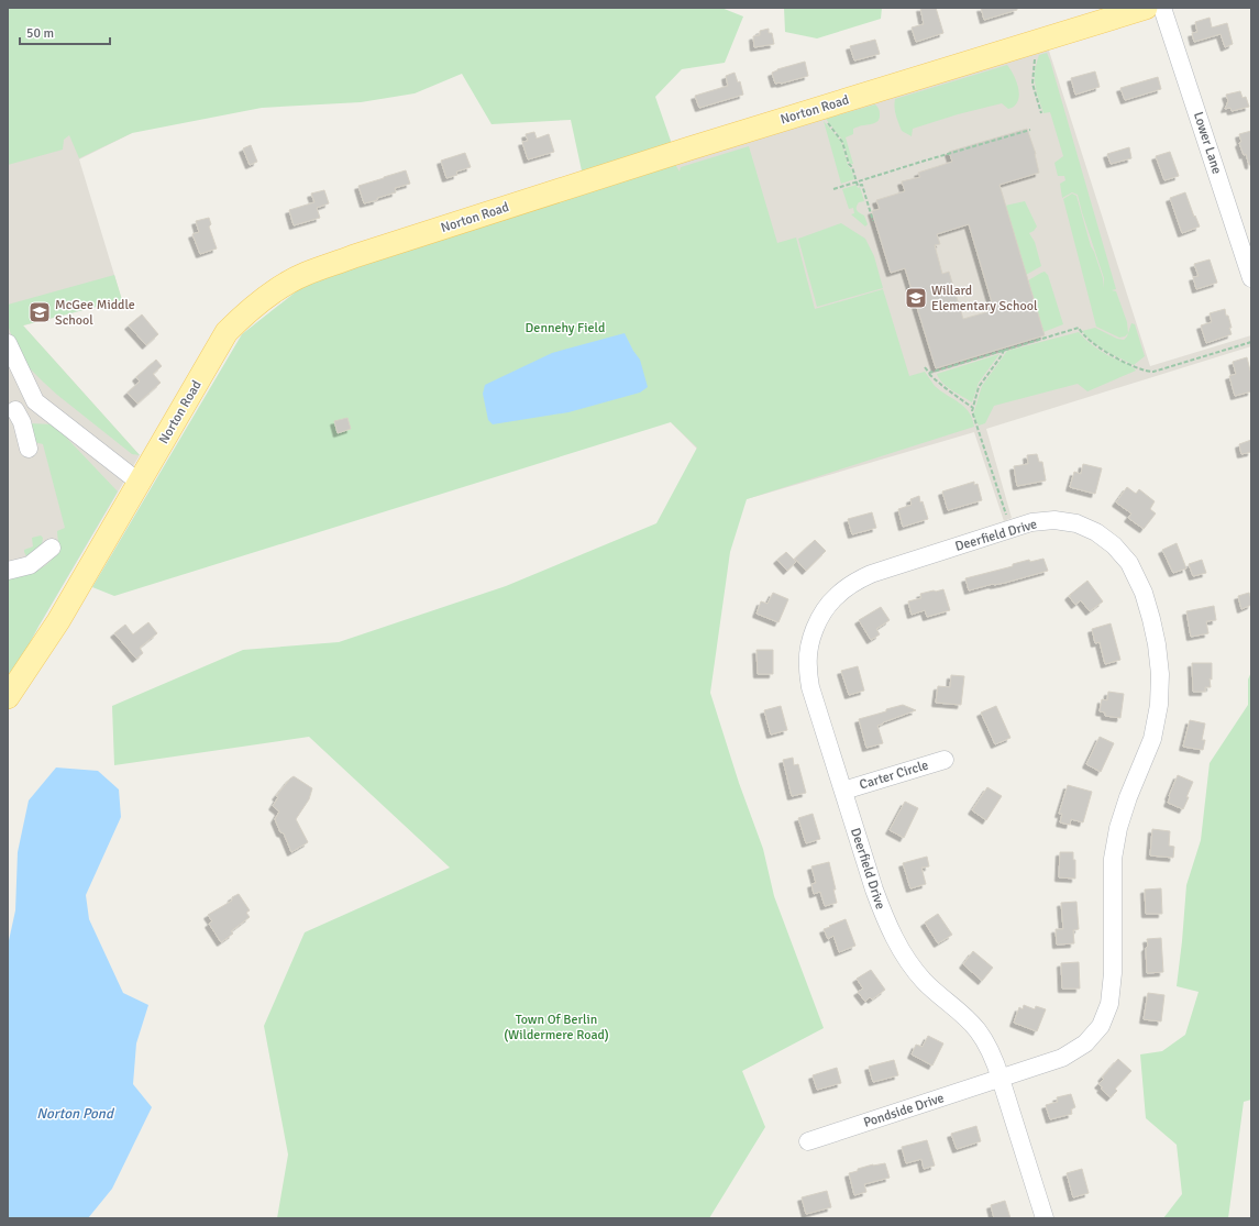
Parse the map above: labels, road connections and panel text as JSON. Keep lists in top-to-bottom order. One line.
{"streets":{"main road":["Norton Road"],"street":["Lower Lane","Deerfield Drive","Carter Circle","Pondside Drive"]},"crossings":[["Deerfield Drive","Carter Circle"],["Deerfield Drive","Pondside Drive"]],"water":["Norton Pond"],"parks":["Dennehy Field","Town Of Berlin (Wildermere Road)"],"places":{"school or university":["Willard Elementary School","McGee Middle School"]},"scale_bar":"50 m"}
